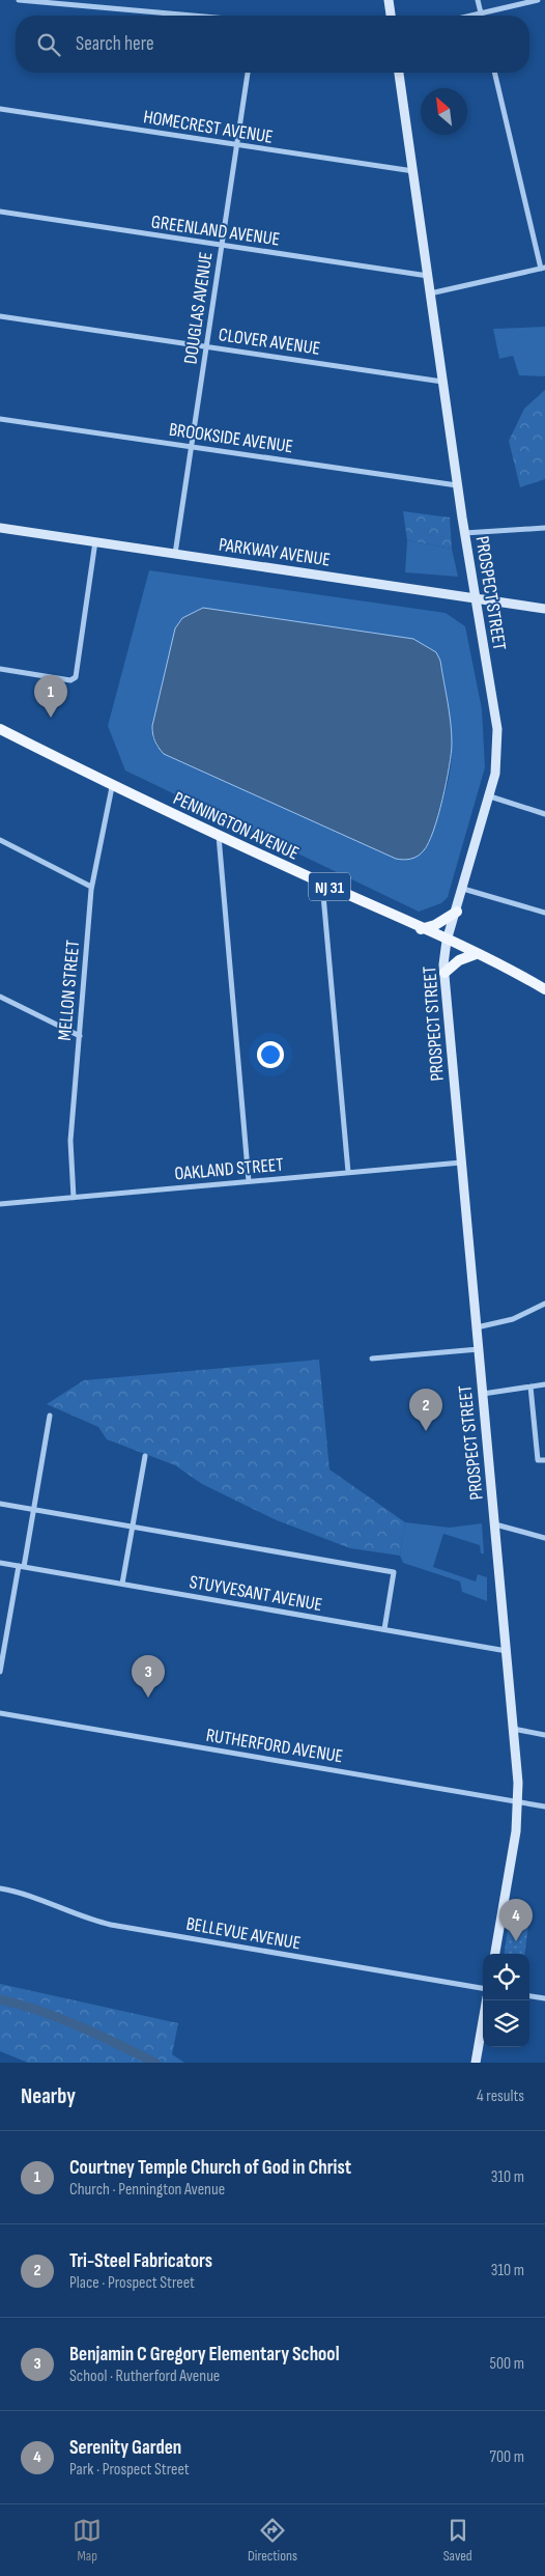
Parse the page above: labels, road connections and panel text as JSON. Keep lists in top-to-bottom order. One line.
{"streets":{"main road":["PENNINGTON AVENUE","NJ 31"],"street":["HOMECREST AVENUE","GREENLAND AVENUE","DOUGLAS AVENUE","CLOVER AVENUE","BROOKSIDE AVENUE","PARKWAY AVENUE","PROSPECT STREET","MELLON STREET","OAKLAND STREET","STUYVESANT AVENUE","RUTHERFORD AVENUE","BELLEVUE AVENUE"]},"crossings":[["HOMECREST AVENUE","DOUGLAS AVENUE"],["HOMECREST AVENUE","PROSPECT STREET"],["GREENLAND AVENUE","DOUGLAS AVENUE"],["GREENLAND AVENUE","PROSPECT STREET"],["DOUGLAS AVENUE","CLOVER AVENUE"],["DOUGLAS AVENUE","BROOKSIDE AVENUE"],["DOUGLAS AVENUE","PARKWAY AVENUE"],["CLOVER AVENUE","PROSPECT STREET"],["BROOKSIDE AVENUE","PROSPECT STREET"],["PARKWAY AVENUE","PROSPECT STREET"],["PROSPECT STREET","PENNINGTON AVENUE"],["PROSPECT STREET","OAKLAND STREET"],["PROSPECT STREET","STUYVESANT AVENUE"],["PROSPECT STREET","RUTHERFORD AVENUE"],["PENNINGTON AVENUE","MELLON STREET"],["MELLON STREET","OAKLAND STREET"]],"north":"top left","page":{"search":"Search here","pins":["1","2","3","4"],"heading":["Nearby","4 results"],"list":[{"mark":"1","name":"Courtney Temple Church of God in Christ","note":"Church · Pennington Avenue","value":"310 m"},{"mark":"2","name":"Tri-Steel Fabricators","note":"Place · Prospect Street","value":"310 m"},{"mark":"3","name":"Benjamin C Gregory Elementary School","note":"School · Rutherford Avenue","value":"500 m"},{"mark":"4","name":"Serenity Garden","note":"Park · Prospect Street","value":"700 m"}],"nav":["Map","Directions","Saved"]}}
